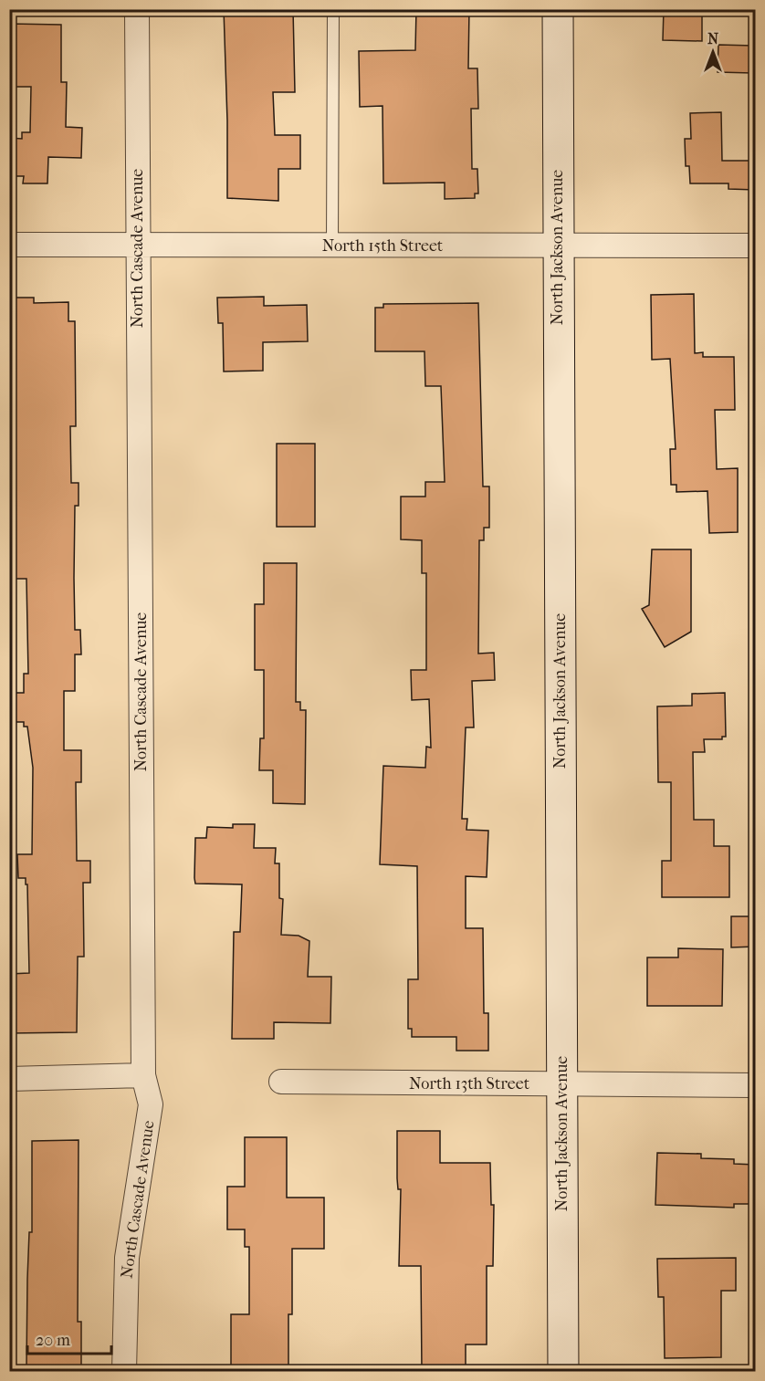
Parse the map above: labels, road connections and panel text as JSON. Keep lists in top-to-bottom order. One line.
{"streets":{"main road":["North Jackson Avenue"],"street":["North 15th Street","North Cascade Avenue","North 13th Street"]},"crossings":[["North 15th Street","North Jackson Avenue"],["North 15th Street","North Cascade Avenue"],["North Jackson Avenue","North 13th Street"]],"scale_bar":"20 m","north":"top"}
